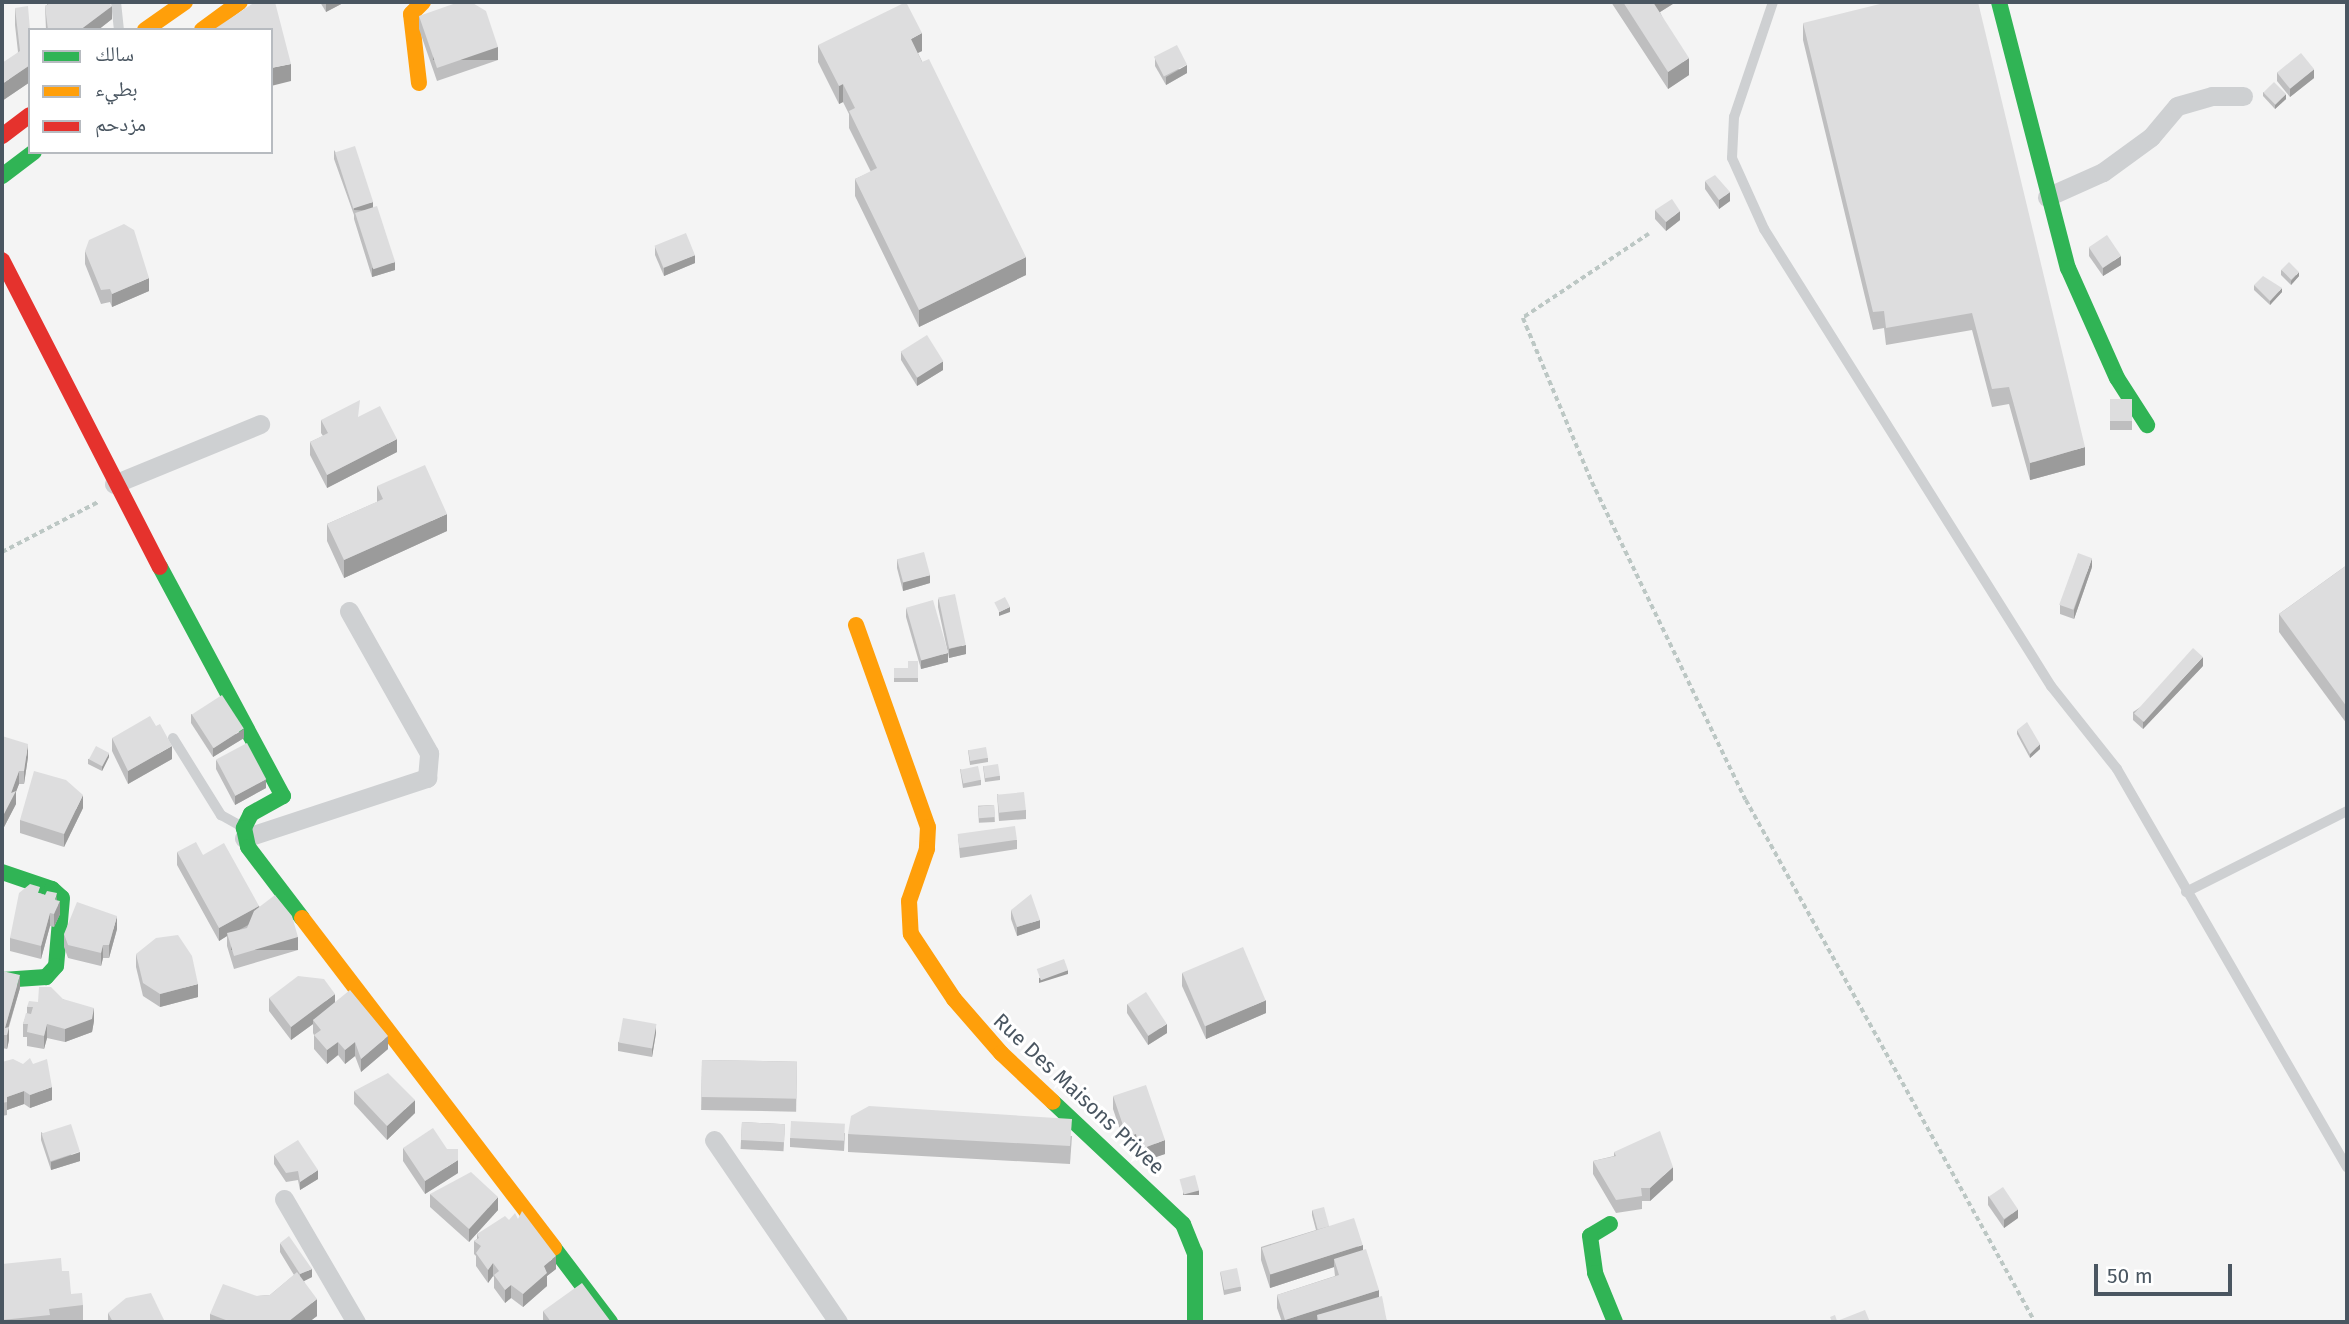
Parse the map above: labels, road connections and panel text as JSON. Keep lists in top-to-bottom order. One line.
{"streets":{"main road":["Rue Des Maisons Privee"]},"legend":["سالك","بطيء","مزدحم"],"scale_bar":"50 m"}
